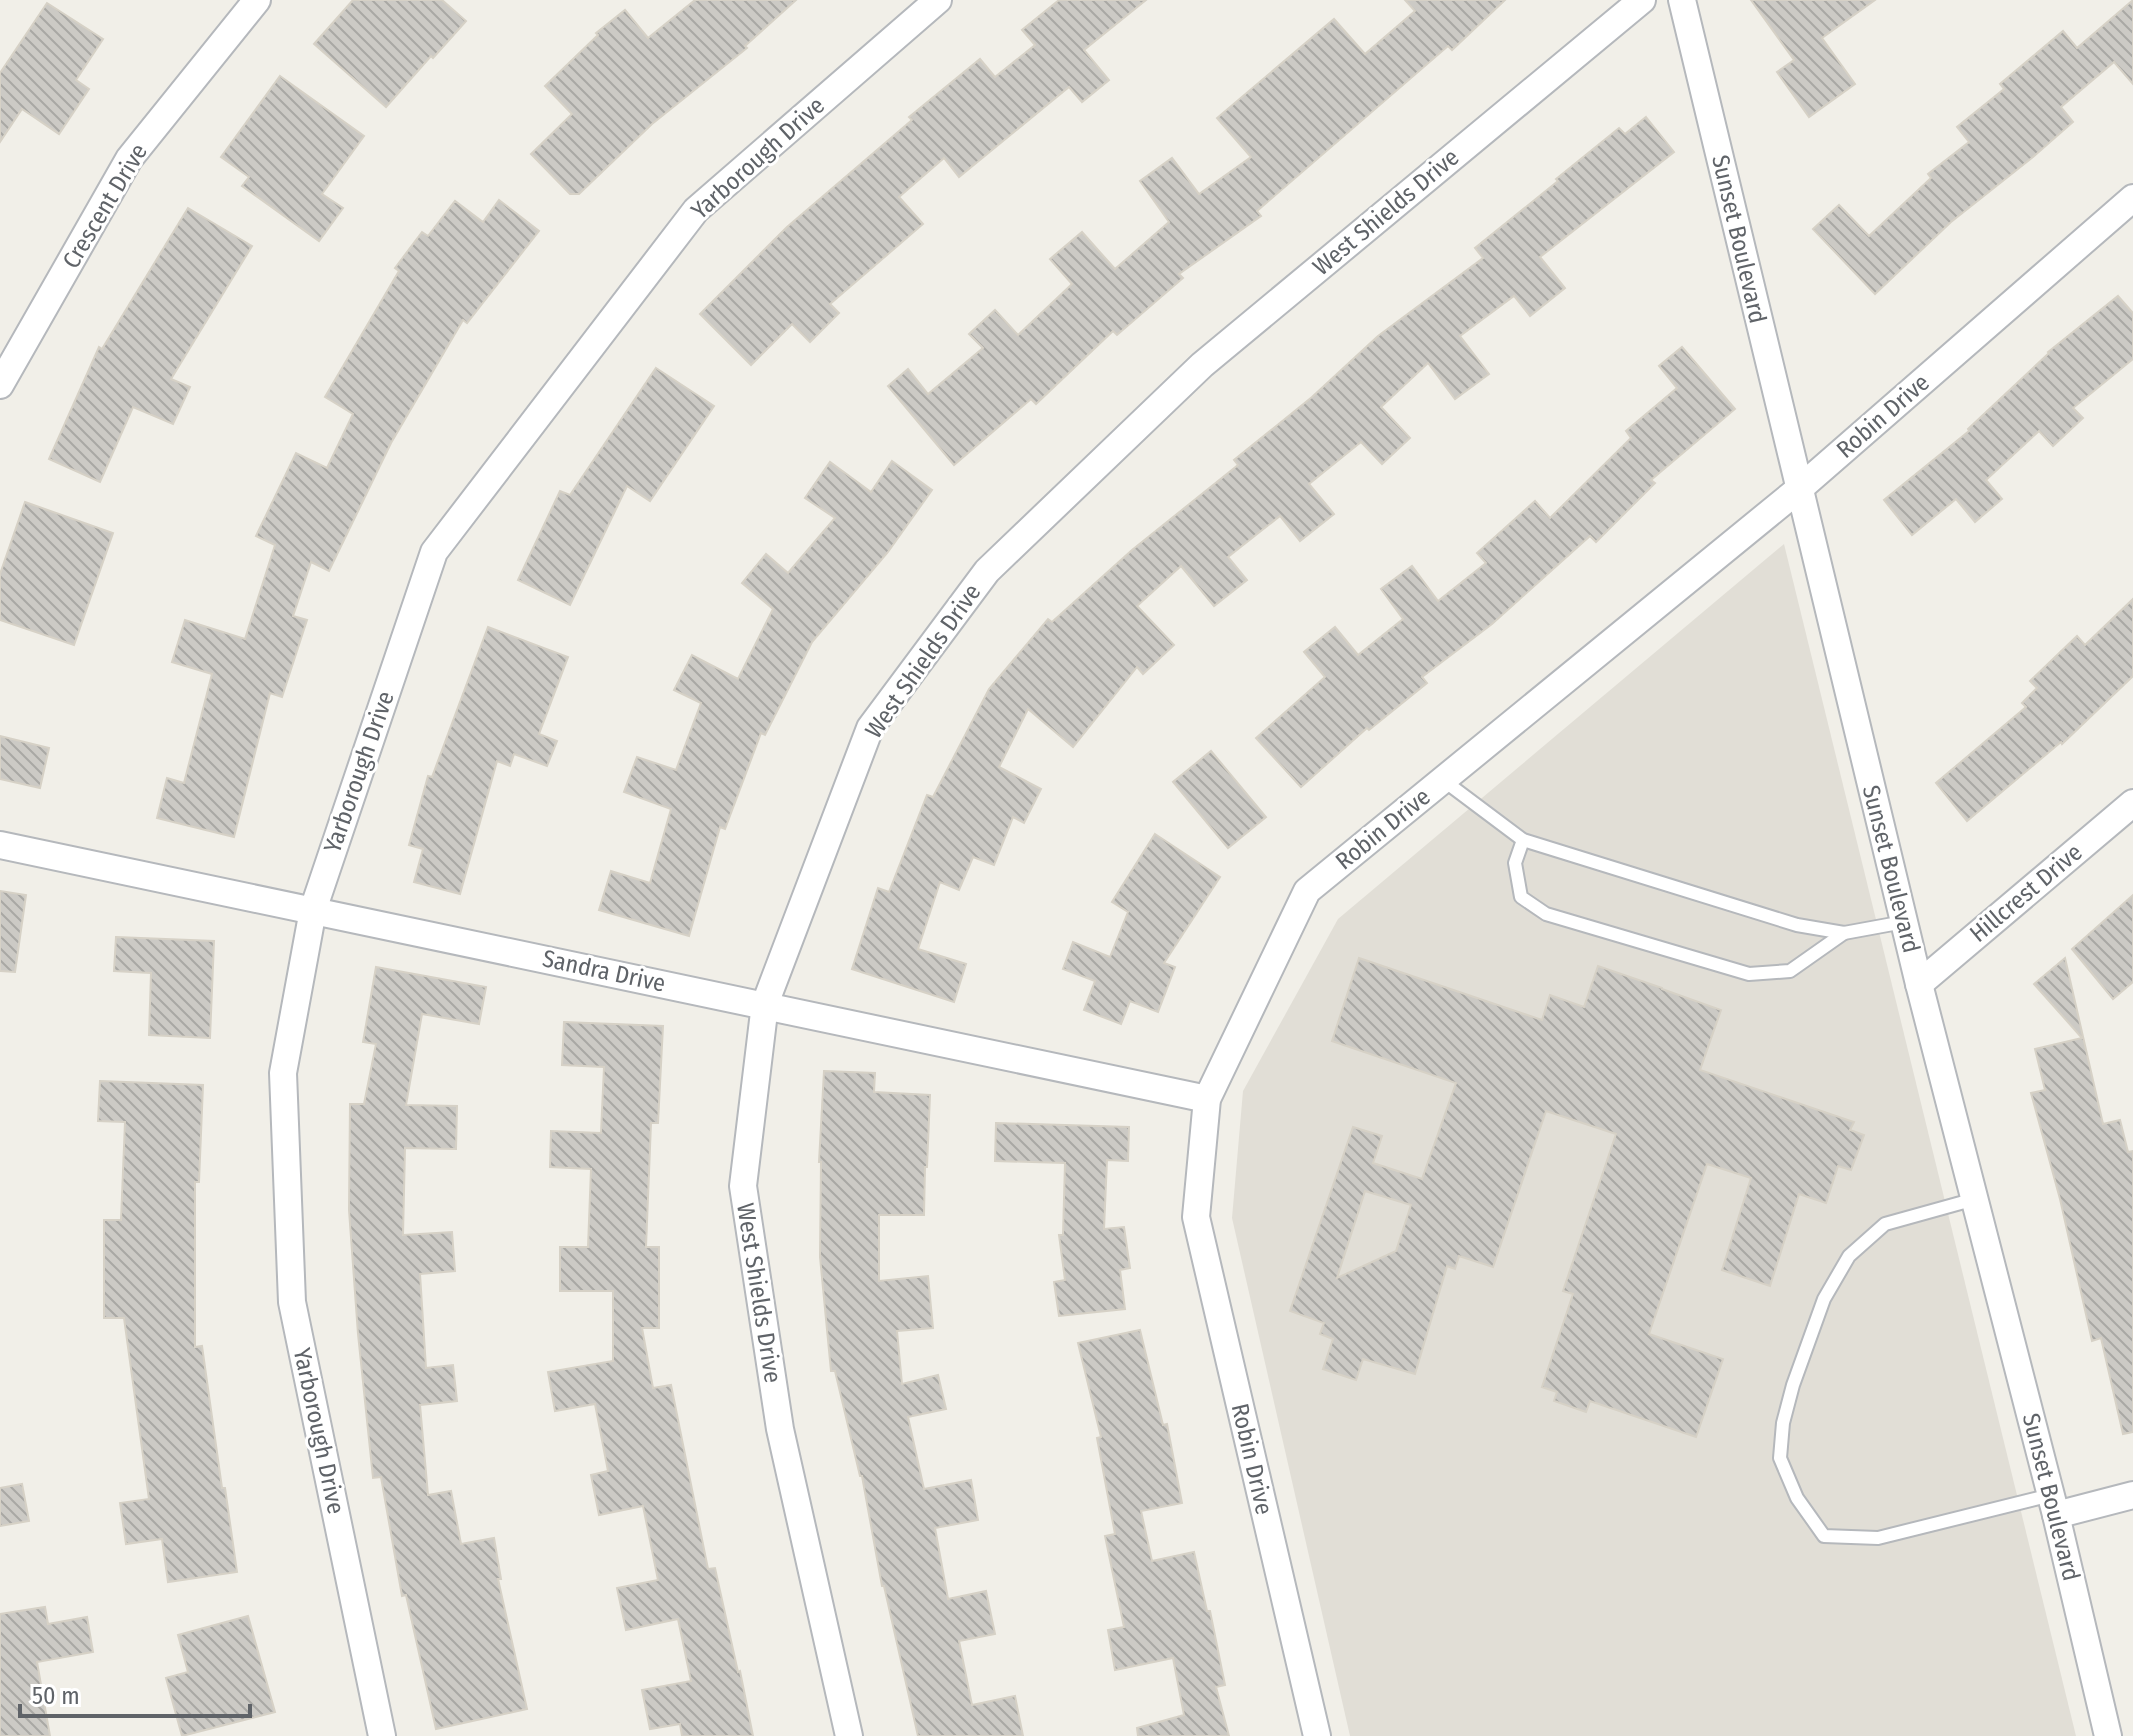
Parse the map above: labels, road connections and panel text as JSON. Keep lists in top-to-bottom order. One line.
{"streets":{"street":["Yarborough Drive","Crescent Drive","West Shields Drive","Sunset Boulevard","Robin Drive","Hillcrest Drive","Sandra Drive"]},"crossings":[["Yarborough Drive","Sandra Drive"],["West Shields Drive","Sandra Drive"],["Sunset Boulevard","Robin Drive"],["Sunset Boulevard","Hillcrest Drive"],["Robin Drive","Sandra Drive"]],"scale_bar":"50 m"}
